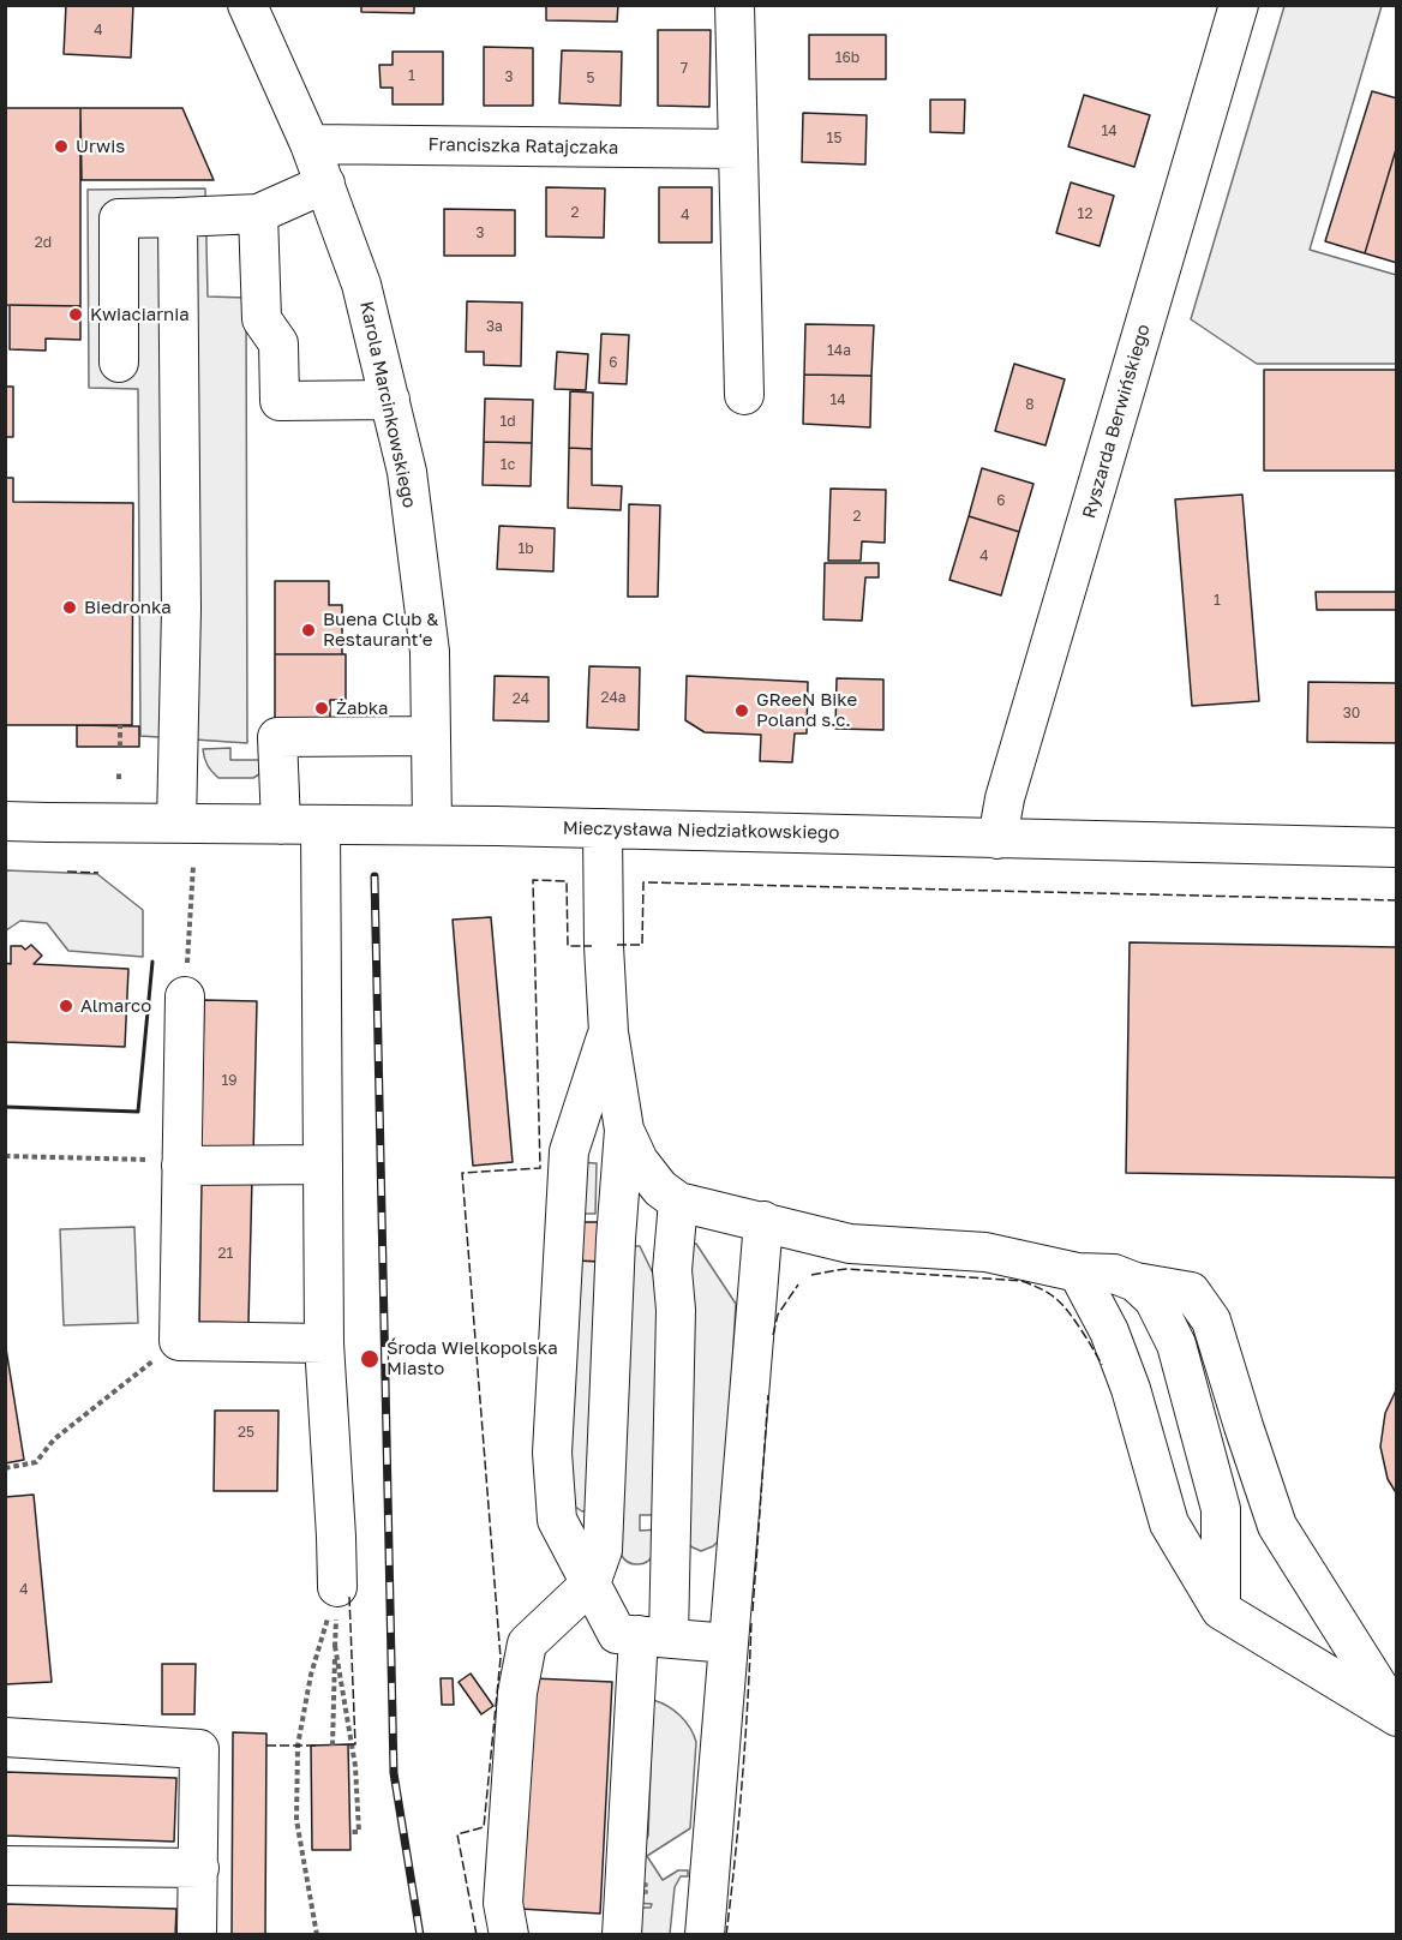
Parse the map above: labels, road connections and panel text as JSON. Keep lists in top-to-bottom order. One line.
{"streets":{"street":["Franciszka Ratajczaka","Karola Marcinkowskiego","Ryszarda Berwińskiego","Mieczysława Niedziałkowskiego"]},"crossings":[["Franciszka Ratajczaka","Karola Marcinkowskiego"],["Karola Marcinkowskiego","Mieczysława Niedziałkowskiego"],["Ryszarda Berwińskiego","Mieczysława Niedziałkowskiego"]],"places":["Urwis","Kwiaciarnia","Biedronka","Buena Club & Restaurant'e","Żabka","GReeN Bike Poland s.c.","Almarco","Środa Wielkopolska Miasto"],"house_numbers":["4","16b","7","1","3","5","14","15","2","12","4","3","2d","3a","14a","6","14","8","1d","1c","6","2","1b","4","1","24a","24","30","19","21","25","4"]}
